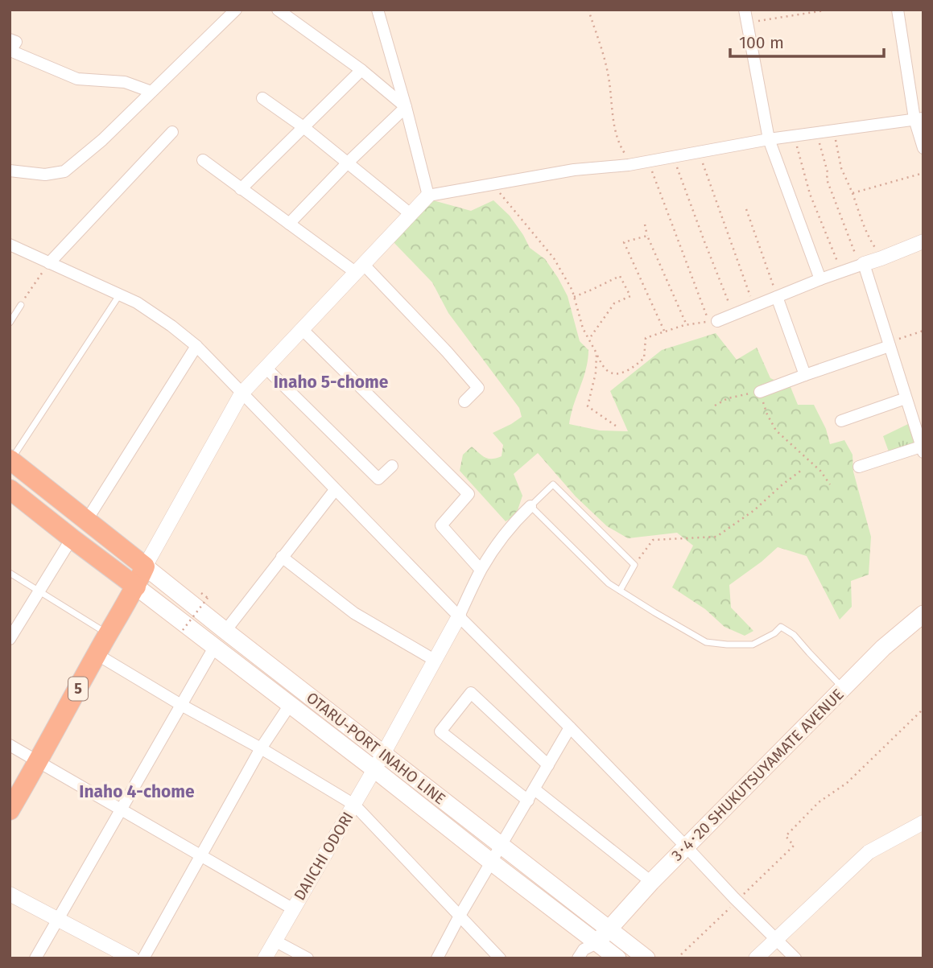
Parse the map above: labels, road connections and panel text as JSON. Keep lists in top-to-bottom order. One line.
{"streets":{"highway":["5"],"main road":["OTARU-PORT INAHO LINE","3･4･20 SHUKUTSUYAMATE AVENUE"],"street":["DAIICHI ODORI"]},"crossings":[["5","OTARU-PORT INAHO LINE"],["OTARU-PORT INAHO LINE","3･4･20 SHUKUTSUYAMATE AVENUE"],["OTARU-PORT INAHO LINE","DAIICHI ODORI"]],"districts":["Inaho 5-chome","Inaho 4-chome"],"scale_bar":"100 m"}
